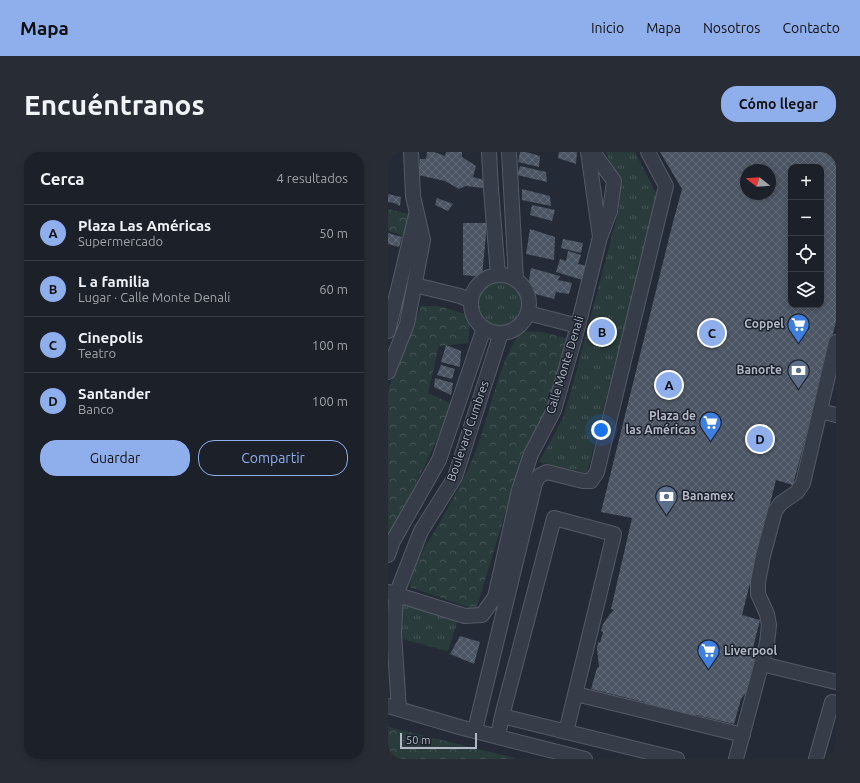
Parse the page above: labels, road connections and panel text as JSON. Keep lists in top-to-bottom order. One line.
{"streets":{"street":["Calle Monte Denali","Boulevard Cumbres"]},"crossings":[["Calle Monte Denali","Boulevard Cumbres"]],"places":{"supermarket":["Coppel","Plaza de las Américas","Liverpool"],"bank":["Banorte","Banamex"]},"scale_bar":"50 m","north":"left","page":{"header":"Mapa","nav":["Inicio","Mapa","Nosotros","Contacto"],"buttons":["Cómo llegar",["Guardar","Compartir"]],"title":"Encuéntranos","heading":["Cerca","4 resultados"],"map_buttons":["+","−"],"list":[{"mark":"A","name":"Plaza Las Américas","note":"Supermercado","value":"50 m"},{"mark":"B","name":"L a familia","note":"Lugar · Calle Monte Denali","value":"60 m"},{"mark":"C","name":"Cinepolis","note":"Teatro","value":"100 m"},{"mark":"D","name":"Santander","note":"Banco","value":"100 m"}],"pins":["B","C","A","D"],"scale":"50 m"}}
